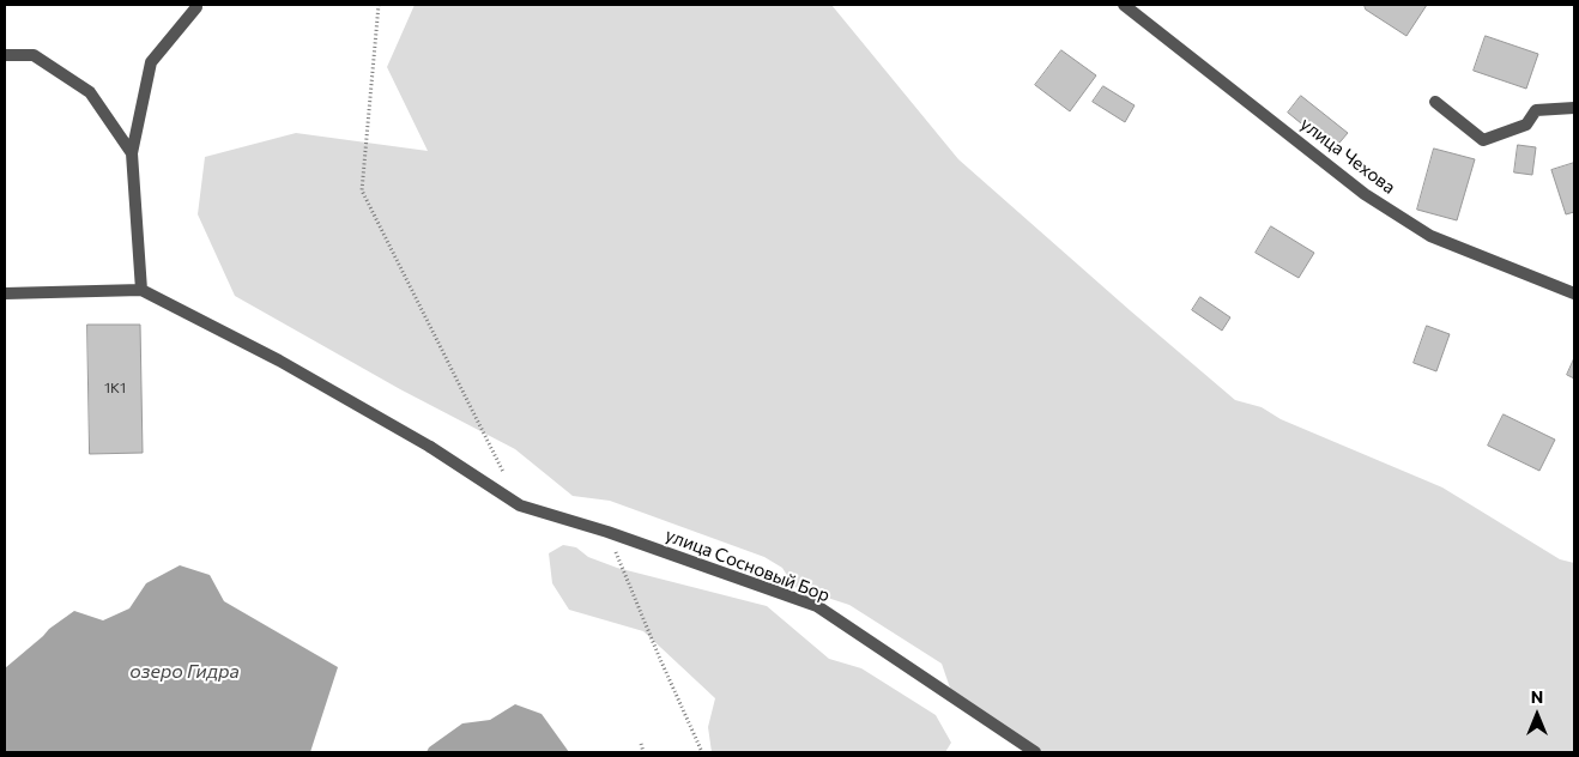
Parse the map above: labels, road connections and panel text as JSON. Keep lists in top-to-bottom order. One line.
{"streets":{"street":["улица Чехова","улица Сосновый Бор"]},"water":["озеро Гидра"],"house_numbers":["1К1"],"north":"top"}
